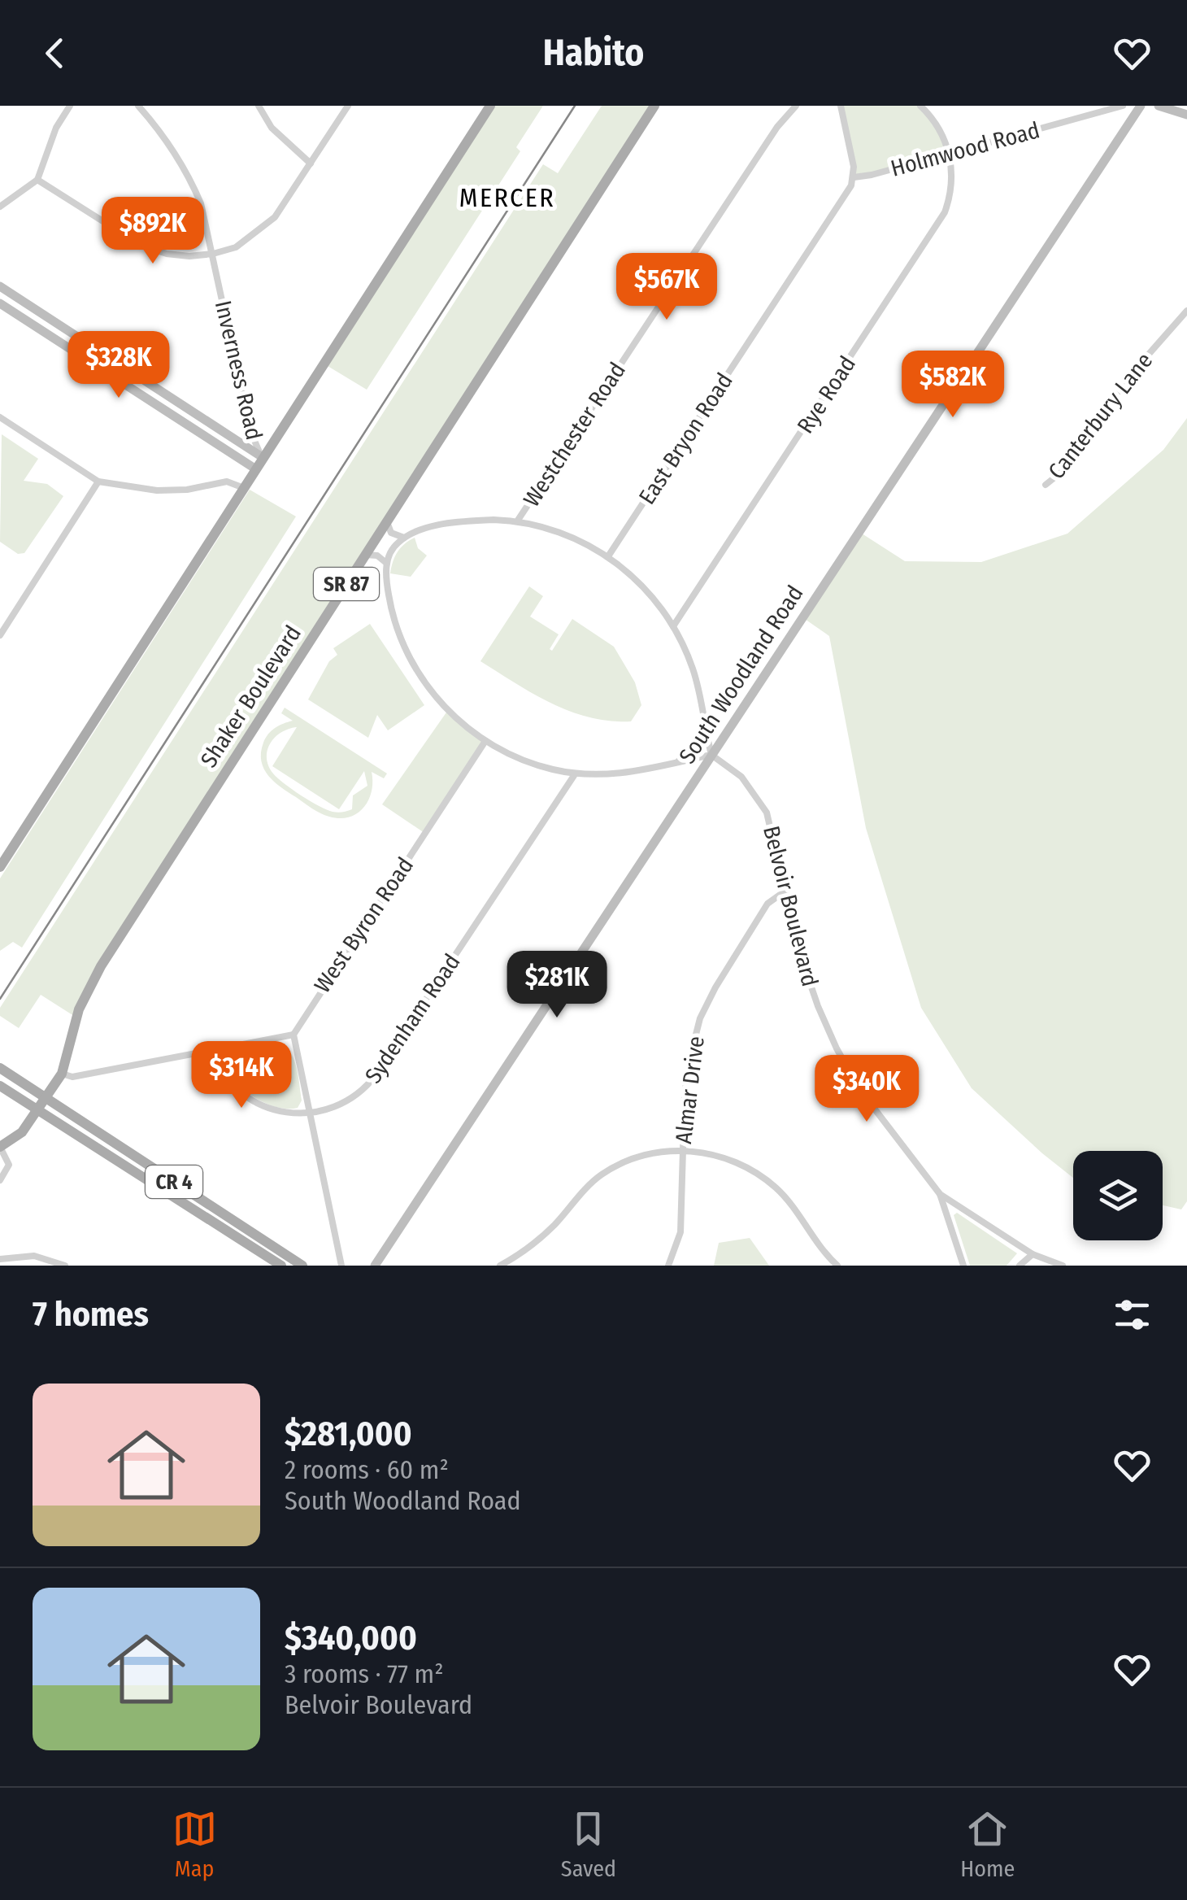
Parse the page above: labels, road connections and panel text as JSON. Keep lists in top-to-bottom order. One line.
{"streets":{"main road":["SR 87","Shaker Boulevard","CR 4"],"street":["Holmwood Road","Inverness Road","Rye Road","Canterbury Lane","Westchester Road","East Bryon Road","South Woodland Road","Belvoir Boulevard","West Byron Road","Sydenham Road","Almar Drive"]},"crossings":[["Holmwood Road","Rye Road"],["Holmwood Road","East Bryon Road"],["Rye Road","Westchester Road"],["Rye Road","East Bryon Road"],["Rye Road","West Byron Road"],["Rye Road","Sydenham Road"],["Westchester Road","East Bryon Road"],["Westchester Road","West Byron Road"],["Westchester Road","Sydenham Road"],["East Bryon Road","West Byron Road"],["East Bryon Road","Sydenham Road"],["South Woodland Road","Belvoir Boulevard"],["Shaker Boulevard","CR 4"],["Belvoir Boulevard","Almar Drive"],["West Byron Road","Sydenham Road"]],"districts":["MERCER"],"page":{"header":"Habito","price":["$892K","$567K","$328K","$582K","$281K","$314K","$340K"],"heading":"7 homes","list":[{"name":"$281,000","note":"2 rooms · 60 m² · South Woodland Road"},{"name":"$340,000","note":"3 rooms · 77 m² · Belvoir Boulevard"}],"tabs":["Map","Saved","Home"]}}
